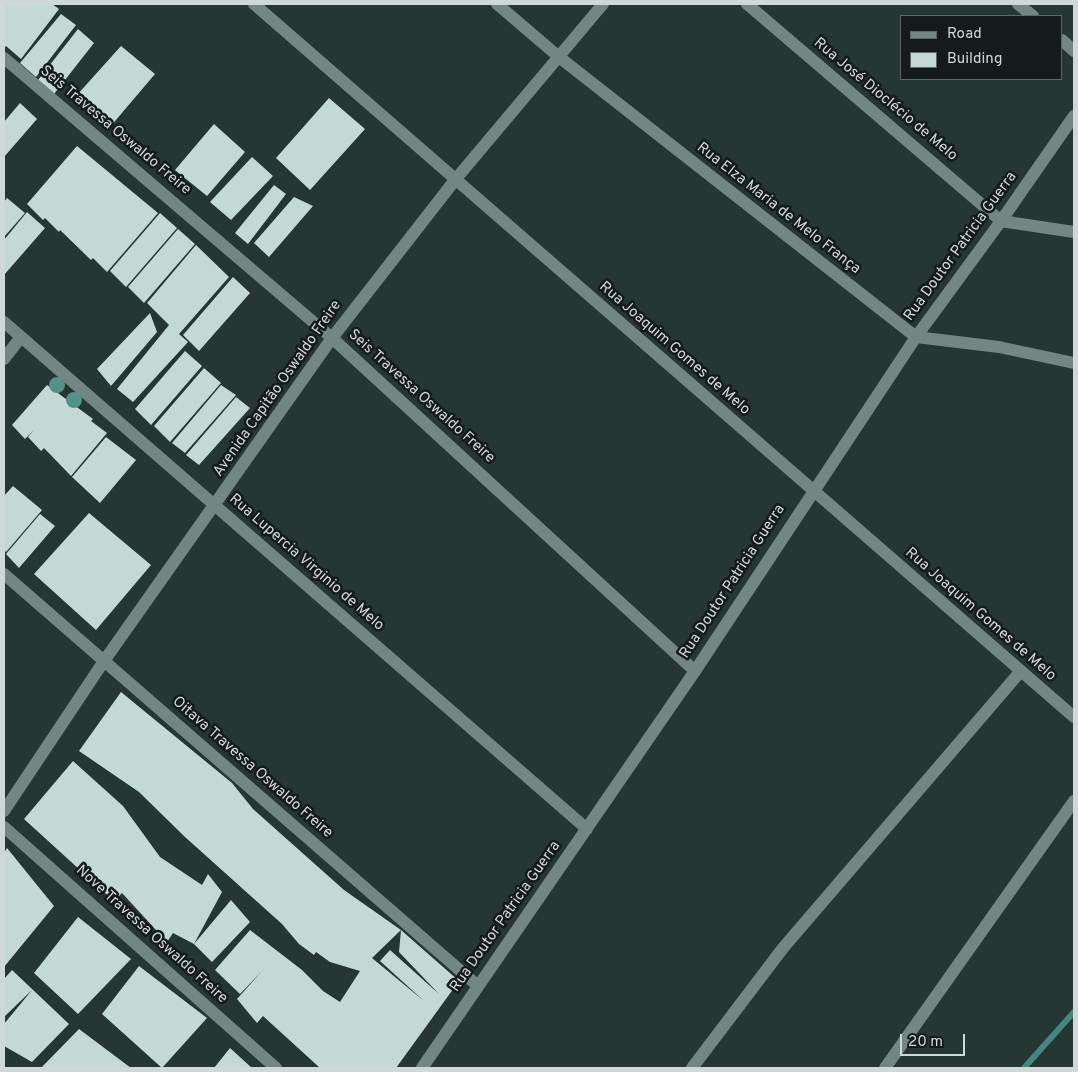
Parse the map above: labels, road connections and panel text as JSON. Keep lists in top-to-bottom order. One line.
{"streets":{"street":["Rua José Dioclécio de Melo","Seis Travessa Oswaldo Freire","Rua Elza Maria de Melo França","Rua Doutor Patricia Guerra","Rua Joaquim Gomes de Melo","Avenida Capitão Oswaldo Freire","Rua Lupercia Virginio de Melo","Oitava Travessa Oswaldo Freire","Nove Travessa Oswaldo Freire"]},"crossings":[["Rua José Dioclécio de Melo","Rua Doutor Patricia Guerra"],["Seis Travessa Oswaldo Freire","Rua Doutor Patricia Guerra"],["Seis Travessa Oswaldo Freire","Avenida Capitão Oswaldo Freire"],["Rua Elza Maria de Melo França","Rua Doutor Patricia Guerra"],["Rua Elza Maria de Melo França","Avenida Capitão Oswaldo Freire"],["Rua Doutor Patricia Guerra","Rua Joaquim Gomes de Melo"],["Rua Doutor Patricia Guerra","Rua Lupercia Virginio de Melo"],["Rua Doutor Patricia Guerra","Oitava Travessa Oswaldo Freire"],["Rua Joaquim Gomes de Melo","Avenida Capitão Oswaldo Freire"],["Avenida Capitão Oswaldo Freire","Rua Lupercia Virginio de Melo"],["Avenida Capitão Oswaldo Freire","Oitava Travessa Oswaldo Freire"]],"legend":["Road","Building"],"scale_bar":"20 m"}
